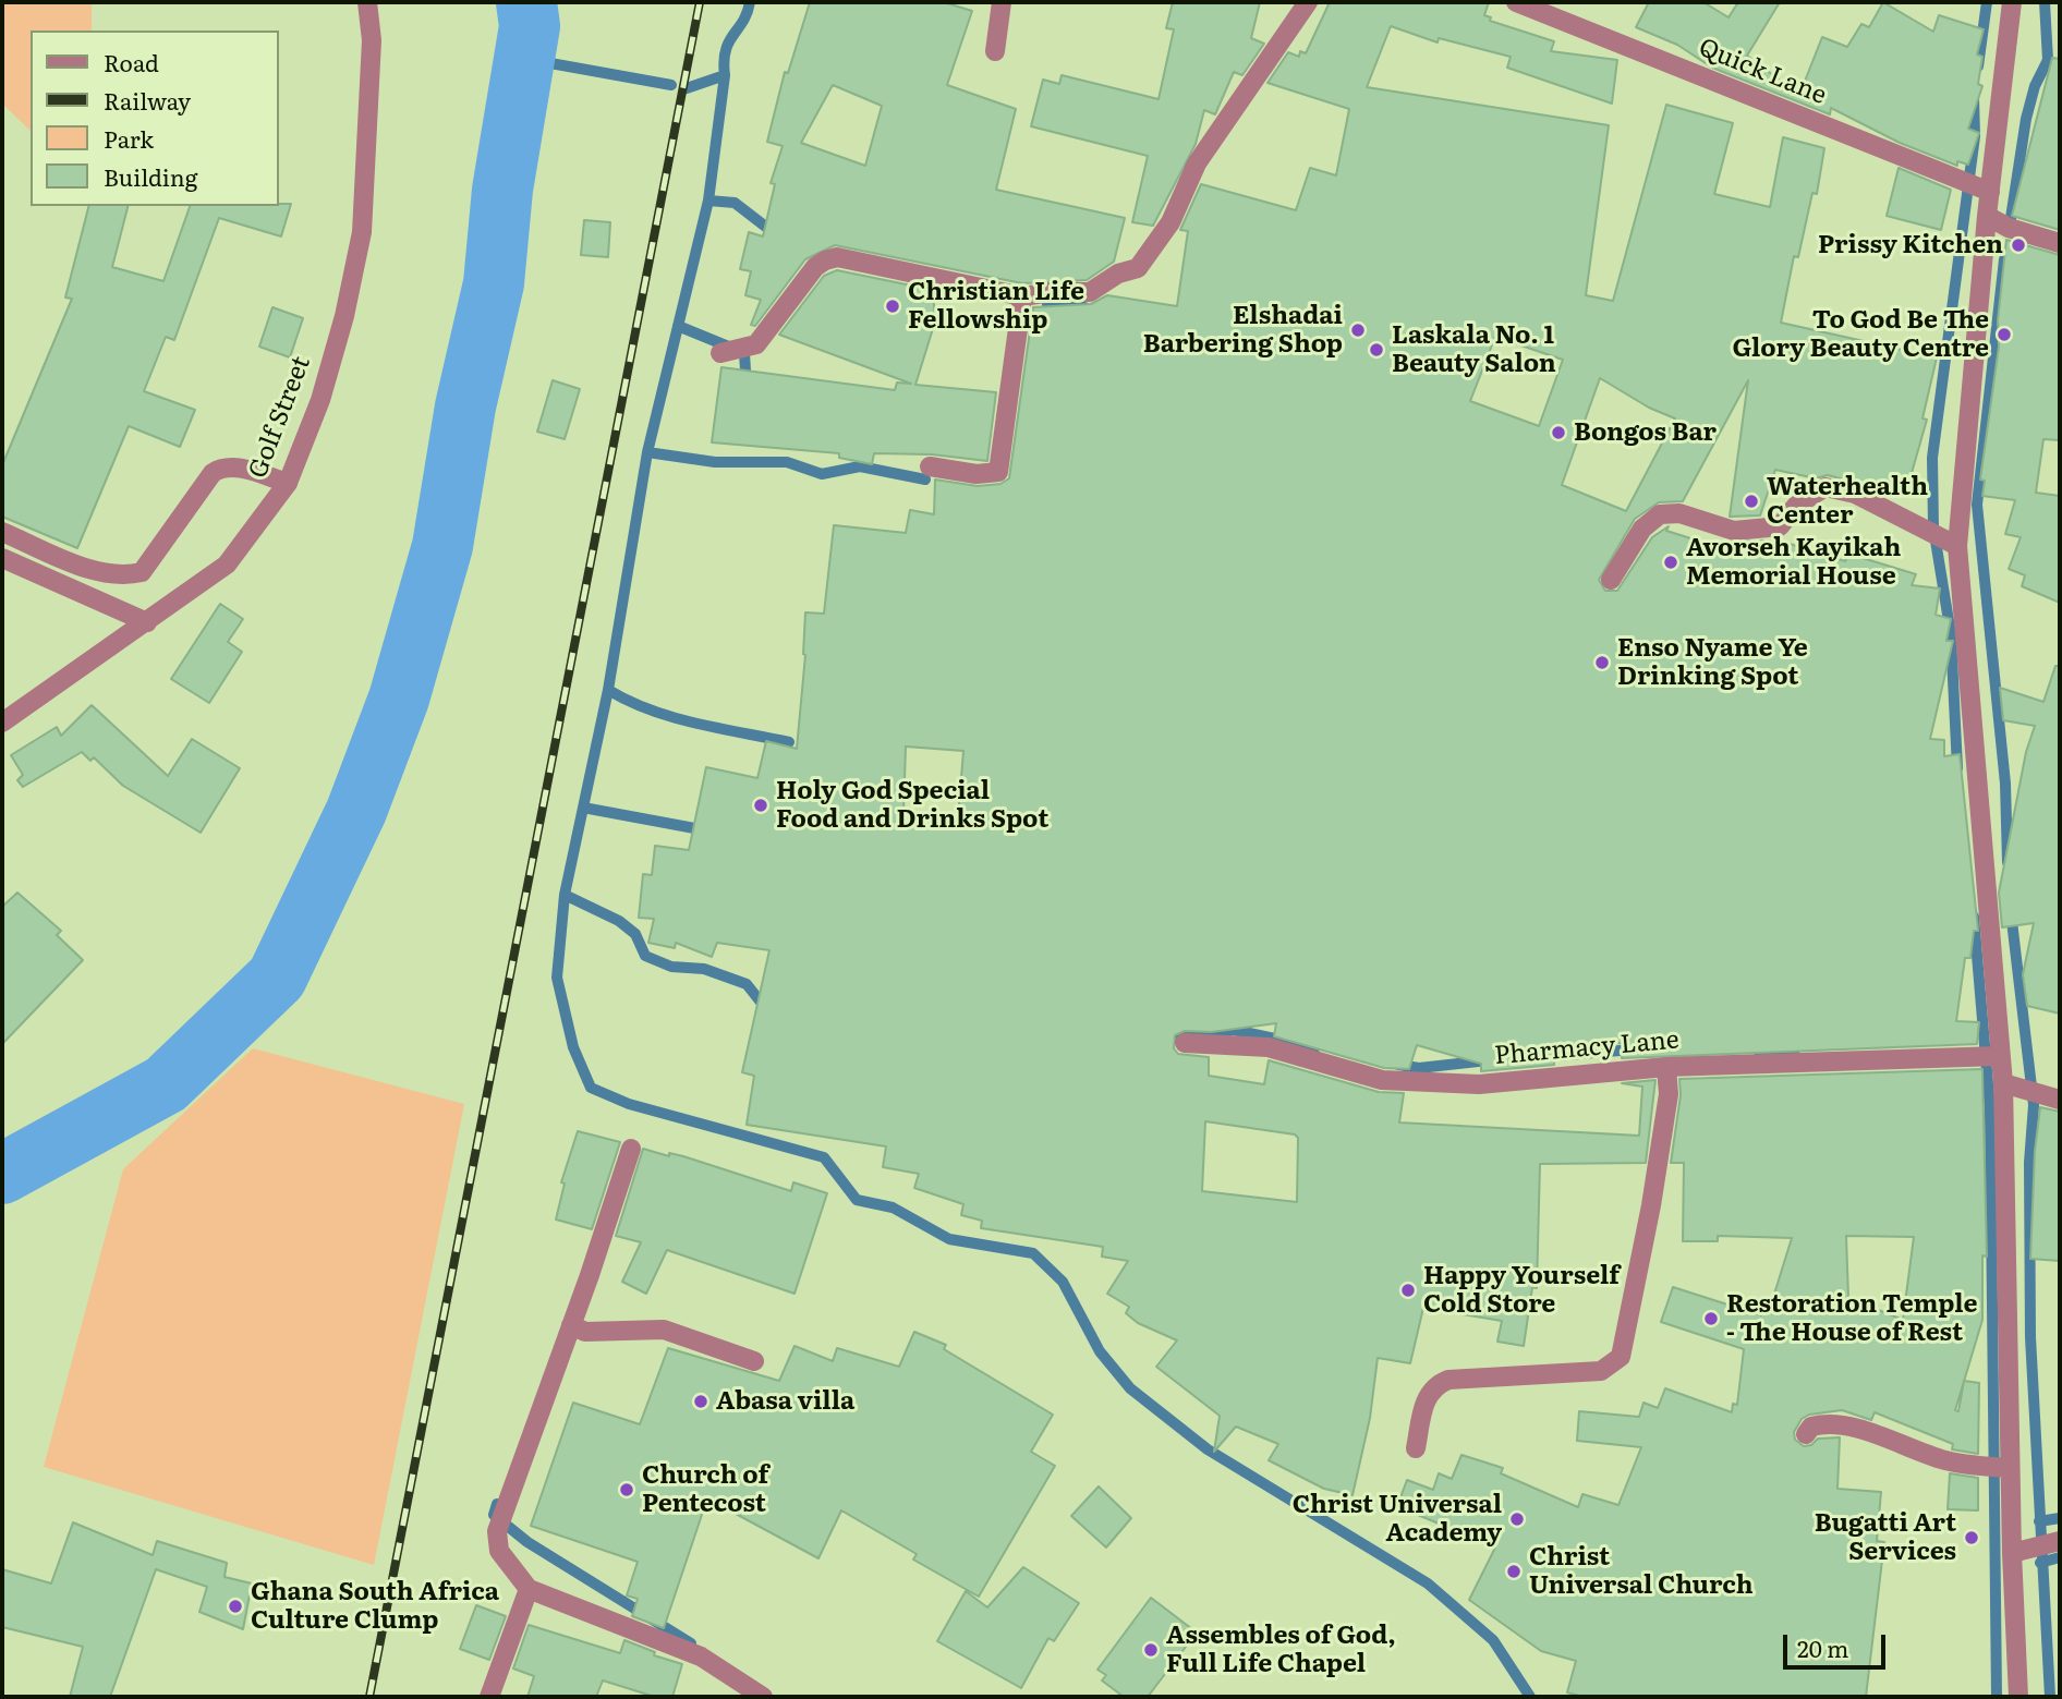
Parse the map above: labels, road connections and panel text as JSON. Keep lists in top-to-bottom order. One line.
{"streets":{"street":["Quick Lane","Golf Street","Pharmacy Lane"]},"places":["Prissy Kitchen","Christian Life Fellowship","Elshadai Barbering Shop","To God Be The Glory Beauty Centre","Laskala No. 1 Beauty Salon","Bongos Bar","Waterhealth Center","Avorseh Kayikah Memorial House","Enso Nyame Ye Drinking Spot","Holy God Special Food and Drinks Spot","Happy Yourself Cold Store","Restoration Temple - The House of Rest","Abasa villa","Church of Pentecost","Christ Universal Academy","Bugatti Art Services","Christ Universal Church","Ghana South Africa Culture Clump","Assembles of God, Full Life Chapel"],"legend":["Road","Railway","Park","Building"],"scale_bar":"20 m"}
